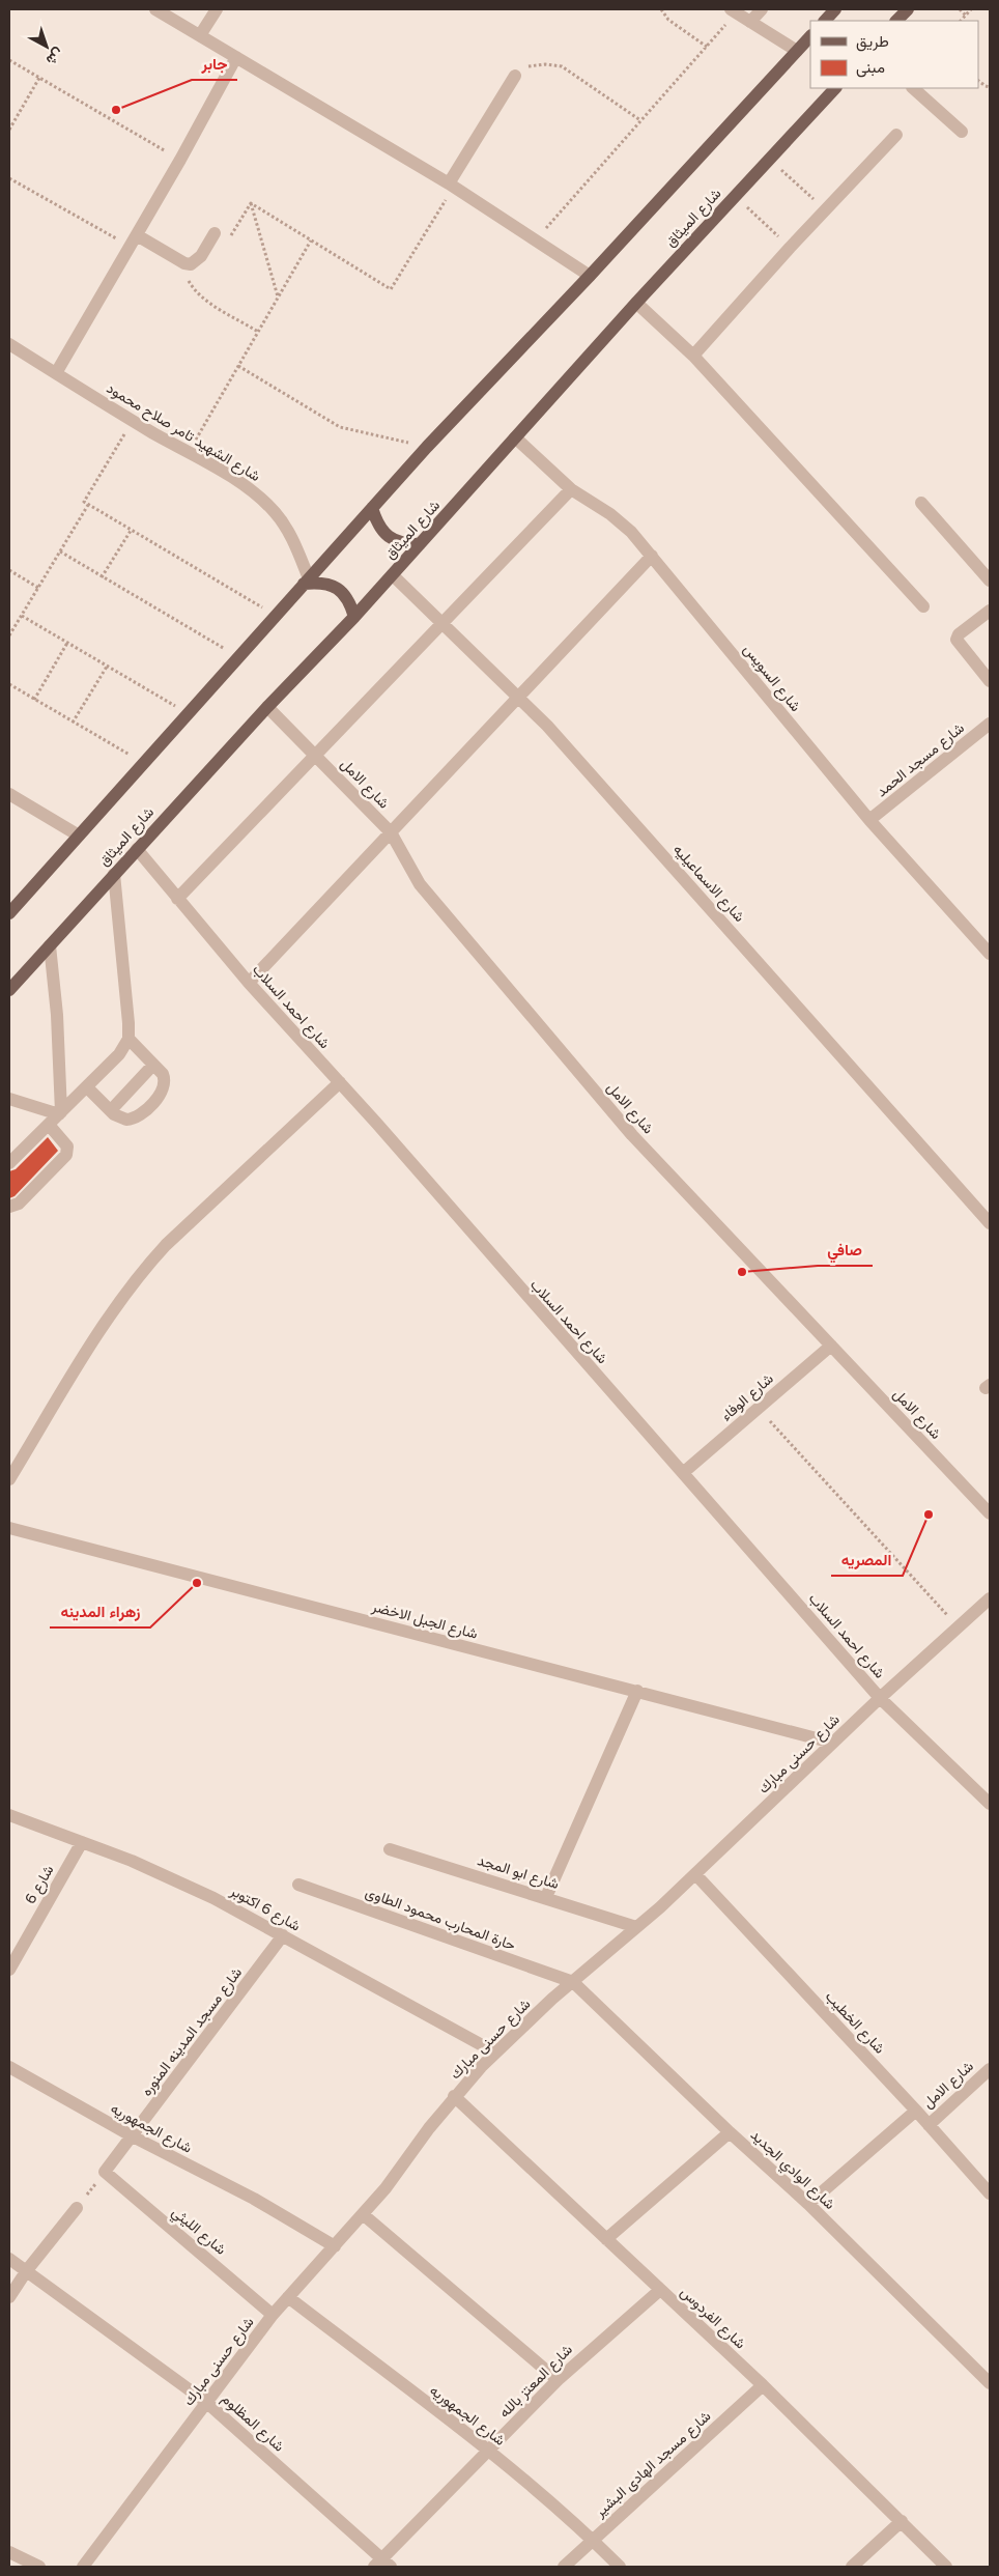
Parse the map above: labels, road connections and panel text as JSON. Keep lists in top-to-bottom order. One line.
{"streets":{"main road":["شارع الميثاق"],"street":["شارع الشهيد تامر صلاح محمود","شارع السويس","شارع مسجد الحمد","شارع الامل","شارع الاسماعيليه","شارع احمد السلاب","شارع الوفاء","شارع الجبل الاخضر","شارع حسنى مبارك","شارع ابو المجد","شارع 6","شارع 6 اكتوبر","حارة المحارب محمود الطاوى","شارع الخطيب","شارع مسجد المدينه المنوره","شارع الجمهوريه","شارع الوادي الجديد","شارع الليثي","شارع الفردوس","شارع المعتز بالله","شارع المظلوم","شارع مسجد الهادى البشير"]},"crossings":[["شارع الميثاق","شارع السويس"],["شارع الميثاق","شارع الامل"],["شارع الميثاق","شارع الاسماعيليه"],["شارع الميثاق","شارع احمد السلاب"],["شارع السويس","شارع مسجد الحمد"],["شارع الامل","شارع الوفاء"],["شارع الامل","شارع الخطيب"],["شارع احمد السلاب","شارع الوفاء"],["شارع احمد السلاب","شارع حسنى مبارك"],["شارع الجبل الاخضر","شارع حسنى مبارك"],["شارع حسنى مبارك","شارع ابو المجد"],["شارع حسنى مبارك","شارع 6 اكتوبر"],["شارع حسنى مبارك","حارة المحارب محمود الطاوى"],["شارع حسنى مبارك","شارع الخطيب"],["شارع حسنى مبارك","شارع الجمهوريه"],["شارع حسنى مبارك","شارع الوادي الجديد"],["شارع حسنى مبارك","شارع الليثي"],["شارع حسنى مبارك","شارع الفردوس"],["شارع حسنى مبارك","شارع المظلوم"],["شارع 6","شارع 6 اكتوبر"],["شارع 6 اكتوبر","شارع مسجد المدينه المنوره"],["حارة المحارب محمود الطاوى","شارع الوادي الجديد"],["شارع مسجد المدينه المنوره","شارع الجمهوريه"],["شارع مسجد المدينه المنوره","شارع الليثي"],["شارع الجمهوريه","شارع المعتز بالله"],["شارع الجمهوريه","شارع مسجد الهادى البشير"],["شارع الفردوس","شارع المعتز بالله"],["شارع الفردوس","شارع مسجد الهادى البشير"],["شارع المعتز بالله","شارع المظلوم"]],"places":["جابر","صافي","المصريه","زهراء المدينه"],"legend":["طريق","مبنى"],"north":"bottom right"}
